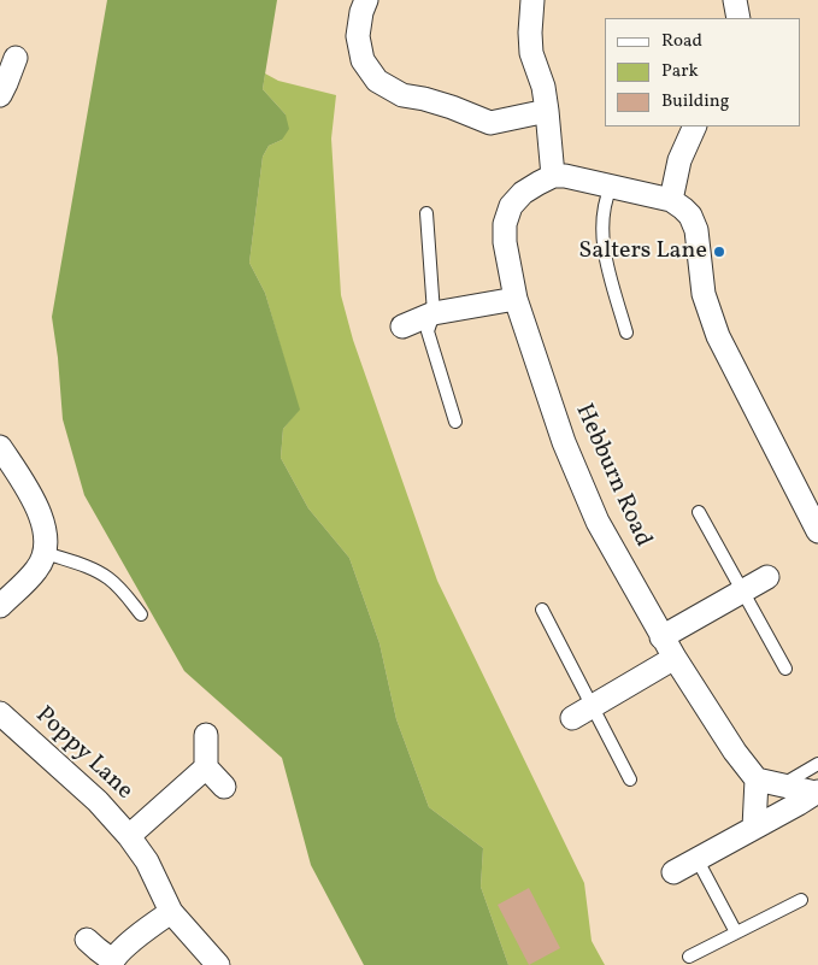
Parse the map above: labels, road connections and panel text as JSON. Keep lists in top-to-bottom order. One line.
{"streets":{"street":["Hebburn Road","Poppy Lane"]},"places":["Salters Lane"],"legend":["Road","Park","Building"]}
